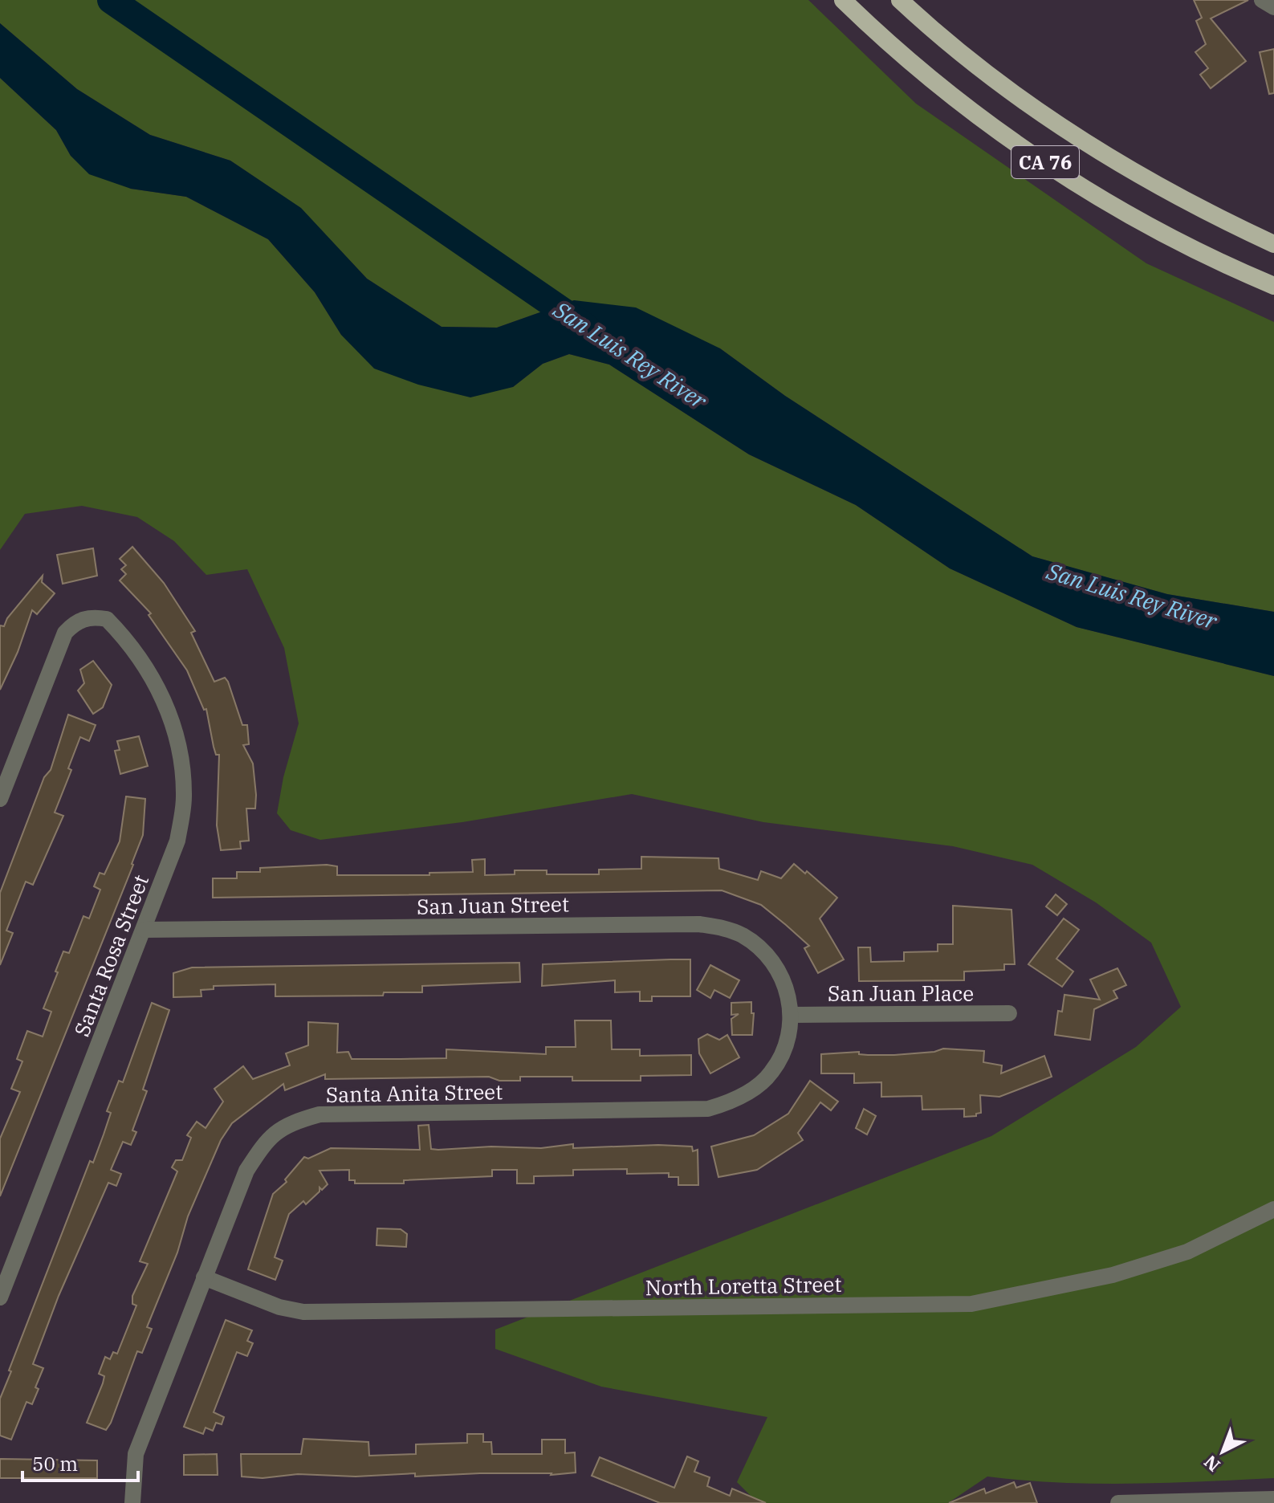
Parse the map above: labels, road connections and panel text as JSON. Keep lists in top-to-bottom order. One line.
{"streets":{"highway":["CA 76"],"street":["San Juan Street","Santa Rosa Street","San Juan Place","Santa Anita Street","North Loretta Street"]},"crossings":[["San Juan Street","Santa Rosa Street"],["San Juan Street","San Juan Place"],["San Juan Street","Santa Anita Street"],["San Juan Place","Santa Anita Street"],["Santa Anita Street","North Loretta Street"]],"water":["San Luis Rey River"],"scale_bar":"50 m","north":"bottom left"}
